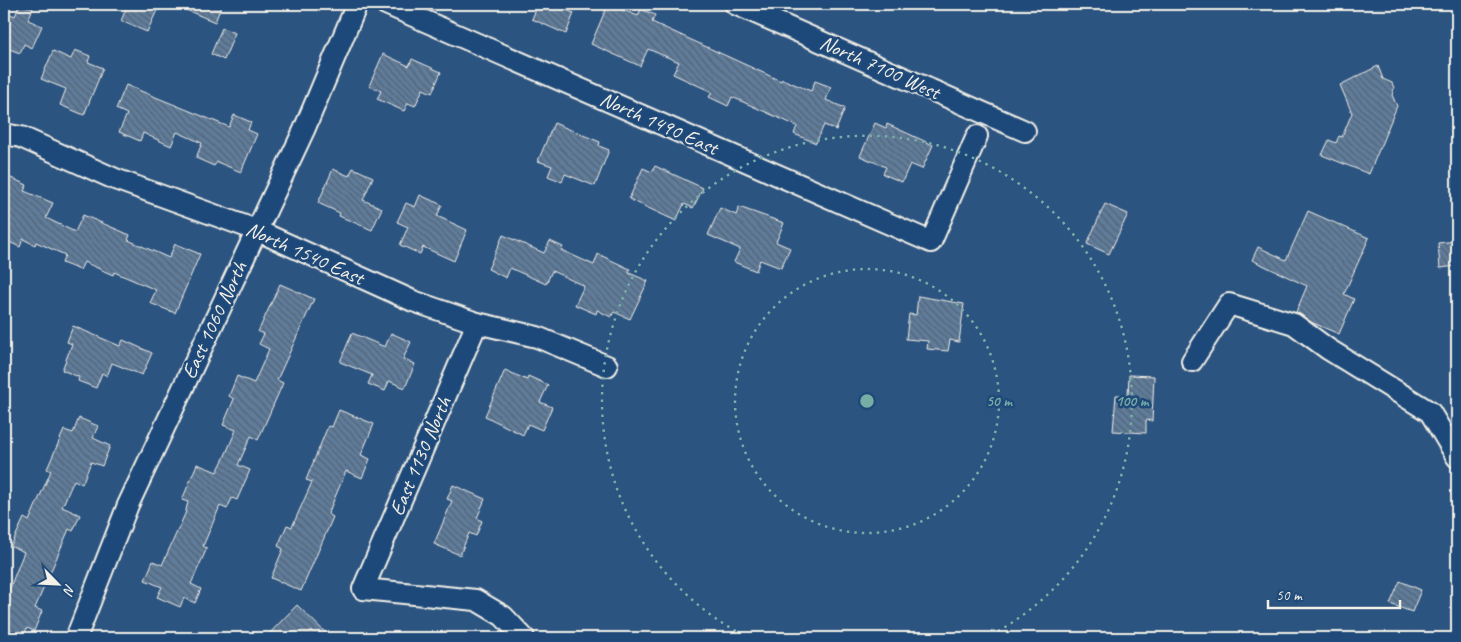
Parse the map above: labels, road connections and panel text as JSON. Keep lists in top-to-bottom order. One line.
{"streets":{"street":["North 7100 West","North 1490 East","North 1540 East","East 1060 North","East 1130 North"]},"crossings":[["North 1540 East","East 1060 North"],["North 1540 East","East 1130 North"]],"scale_bar":"50 m","north":"bottom right","rings":["50 m","100 m"]}
